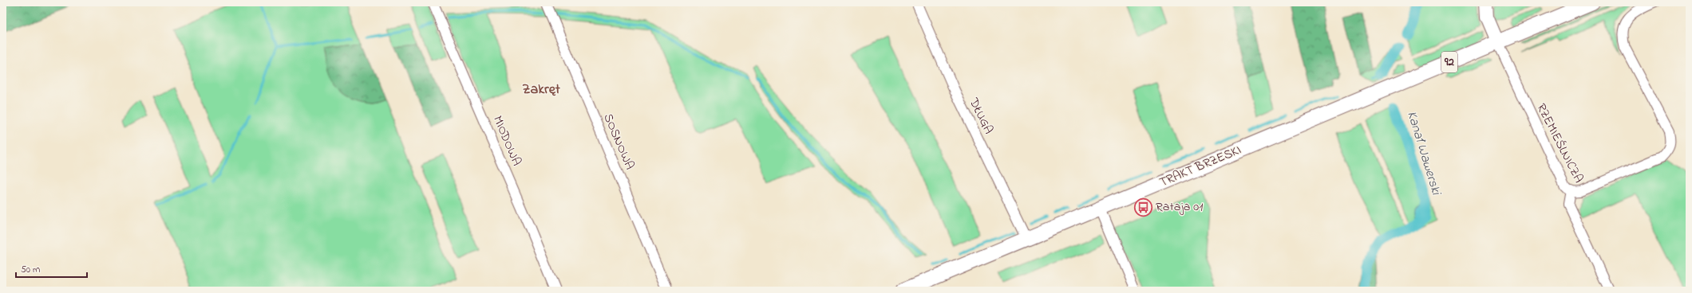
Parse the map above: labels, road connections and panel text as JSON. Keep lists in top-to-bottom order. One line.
{"streets":{"main road":["92","TRAKT BRZESKI"],"street":["DŁUGA","MIODOWA","SOSNOWA","RZEMIEŚLNICZA"]},"crossings":[["DŁUGA","TRAKT BRZESKI"],["RZEMIEŚLNICZA","TRAKT BRZESKI"]],"districts":["Zakręt"],"water":["Kanał Wawerski"],"places":{"bus stop":["Rataja 01"]},"scale_bar":"50 m"}
